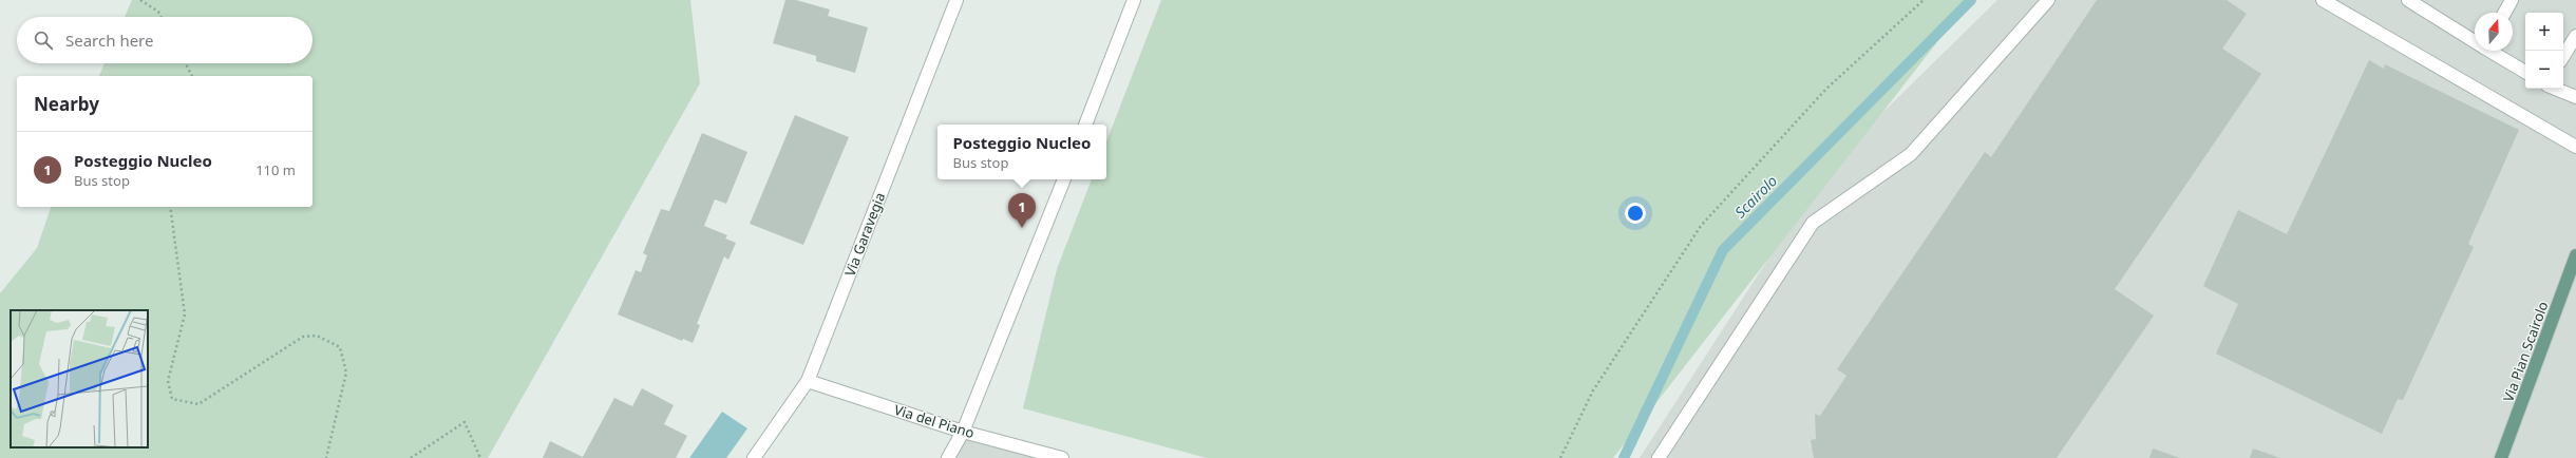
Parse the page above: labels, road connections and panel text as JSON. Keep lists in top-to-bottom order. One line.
{"streets":{"main road":["Via Pian Scairolo"],"street":["Via Garavegia","Via del Piano"]},"crossings":[["Via Garavegia","Via del Piano"]],"water":["Scairolo"],"north":"top","page":{"map_buttons":["+","−"],"search":"Search here","heading":"Nearby","popup":["Posteggio Nucleo","Bus stop"],"list":[{"mark":"1","name":"Posteggio Nucleo","note":"Bus stop","value":"110 m"}],"pins":"1"}}
